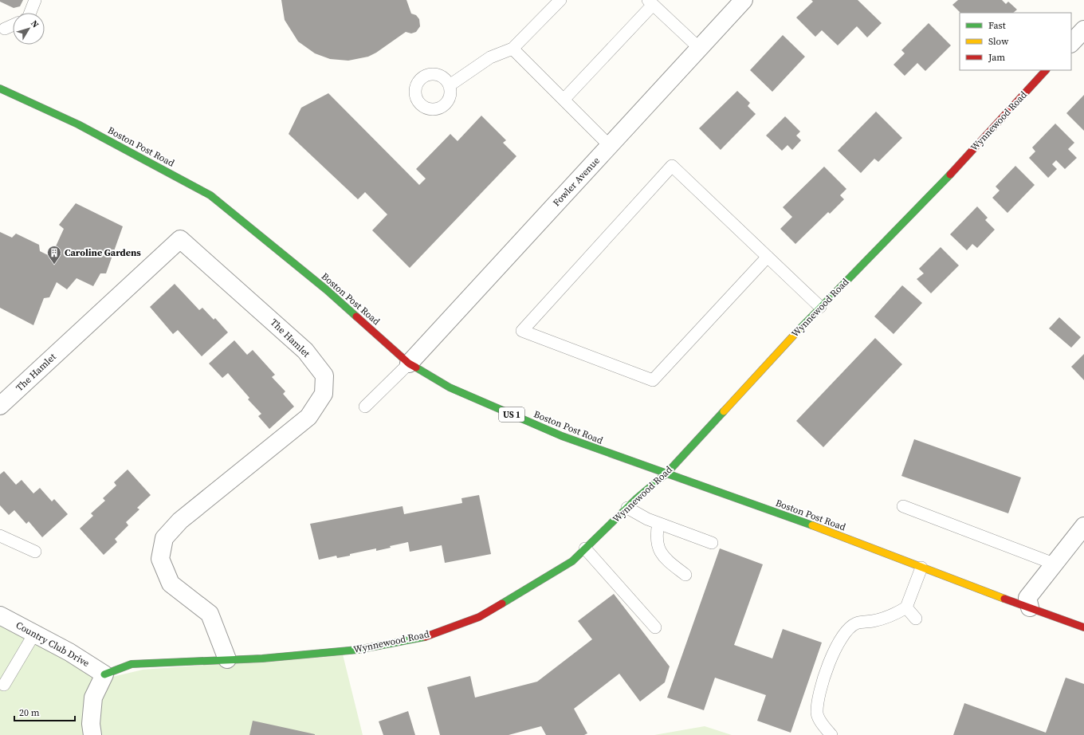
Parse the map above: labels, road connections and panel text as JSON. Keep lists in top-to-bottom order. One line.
{"streets":{"main road":["Wynnewood Road","Boston Post Road","US 1"],"street":["Fowler Avenue","The Hamlet","Country Club Drive"]},"crossings":[["Wynnewood Road","Boston Post Road"],["Wynnewood Road","The Hamlet"],["Wynnewood Road","Country Club Drive"],["Boston Post Road","Fowler Avenue"]],"places":{"building":["Caroline Gardens"]},"legend":["Fast","Slow","Jam"],"scale_bar":"20 m","north":"top right"}
